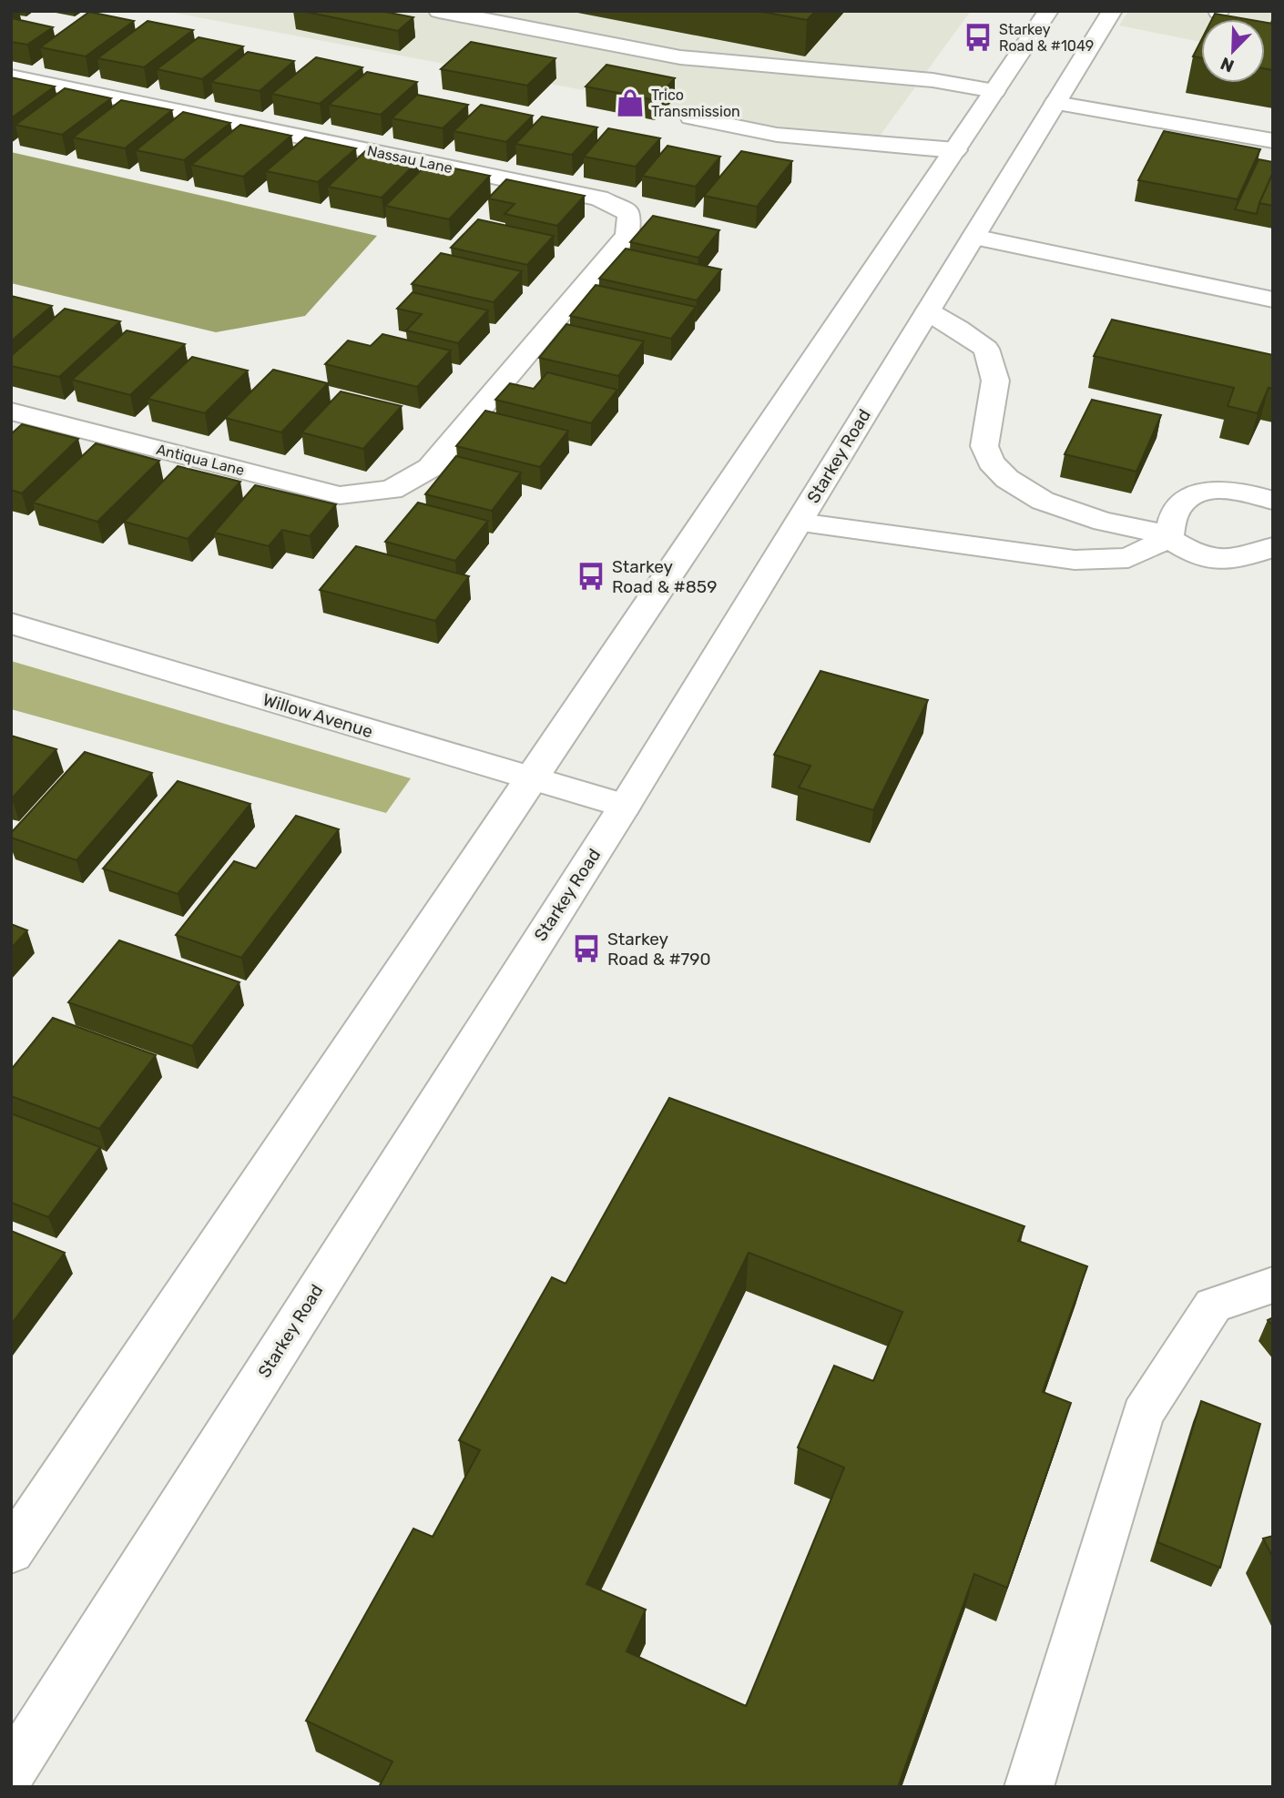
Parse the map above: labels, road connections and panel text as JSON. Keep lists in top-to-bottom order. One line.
{"streets":{"main road":["Nassau Lane","Starkey Road","Antiqua Lane","Willow Avenue"]},"crossings":[["Nassau Lane","Antiqua Lane"],["Starkey Road","Willow Avenue"]],"places":{"bus stop":["Starkey Road & #1049","Starkey Road & #859","Starkey Road & #790"],"shop":["Trico Transmission"]},"north":"bottom left"}
